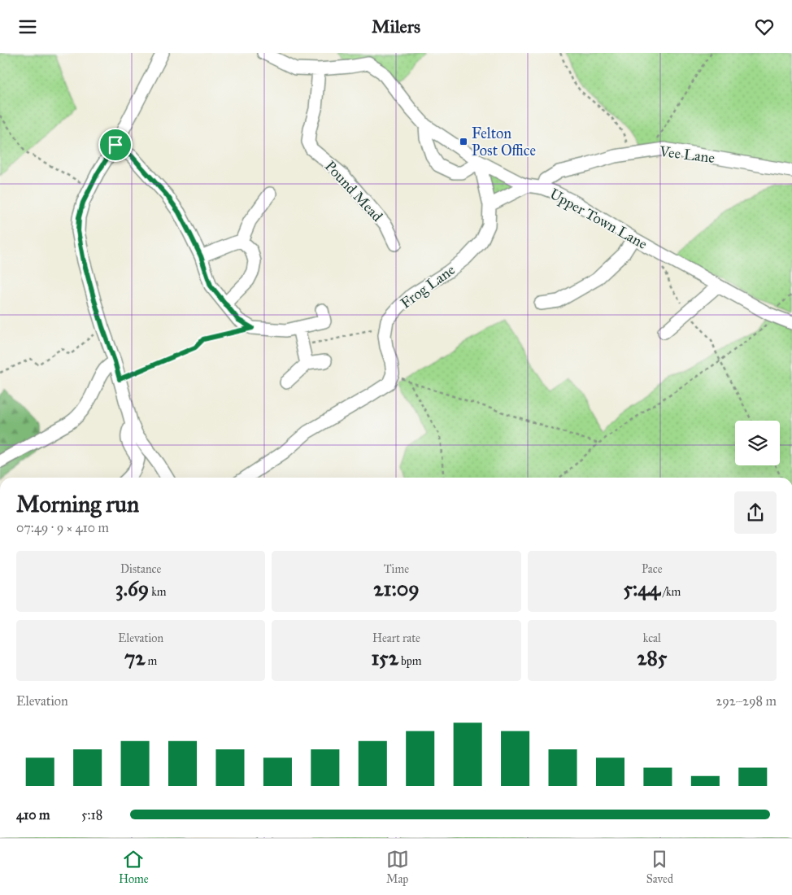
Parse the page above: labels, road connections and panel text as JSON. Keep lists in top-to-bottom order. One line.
{"streets":{"street":["Vee Lane","Pound Mead","Upper Town Lane","Frog Lane"]},"crossings":[["Vee Lane","Upper Town Lane"],["Pound Mead","Upper Town Lane"],["Upper Town Lane","Frog Lane"]],"places":{"transit":["Felton Post Office"]},"page":{"header":"Milers","heading":["Morning run","07:49 · 9 × 410 m"],"stats":[["Distance","3.69 km"],["Time","21:09"],["Pace","5:44 /km"],["Elevation","72 m"],["Heart rate","152 bpm"],["kcal","285"]],"chart":["Elevation","292–298 m"],"list":[{"name":"410 m","note":"5:18"}],"tabs":["Home","Map","Saved"]}}
